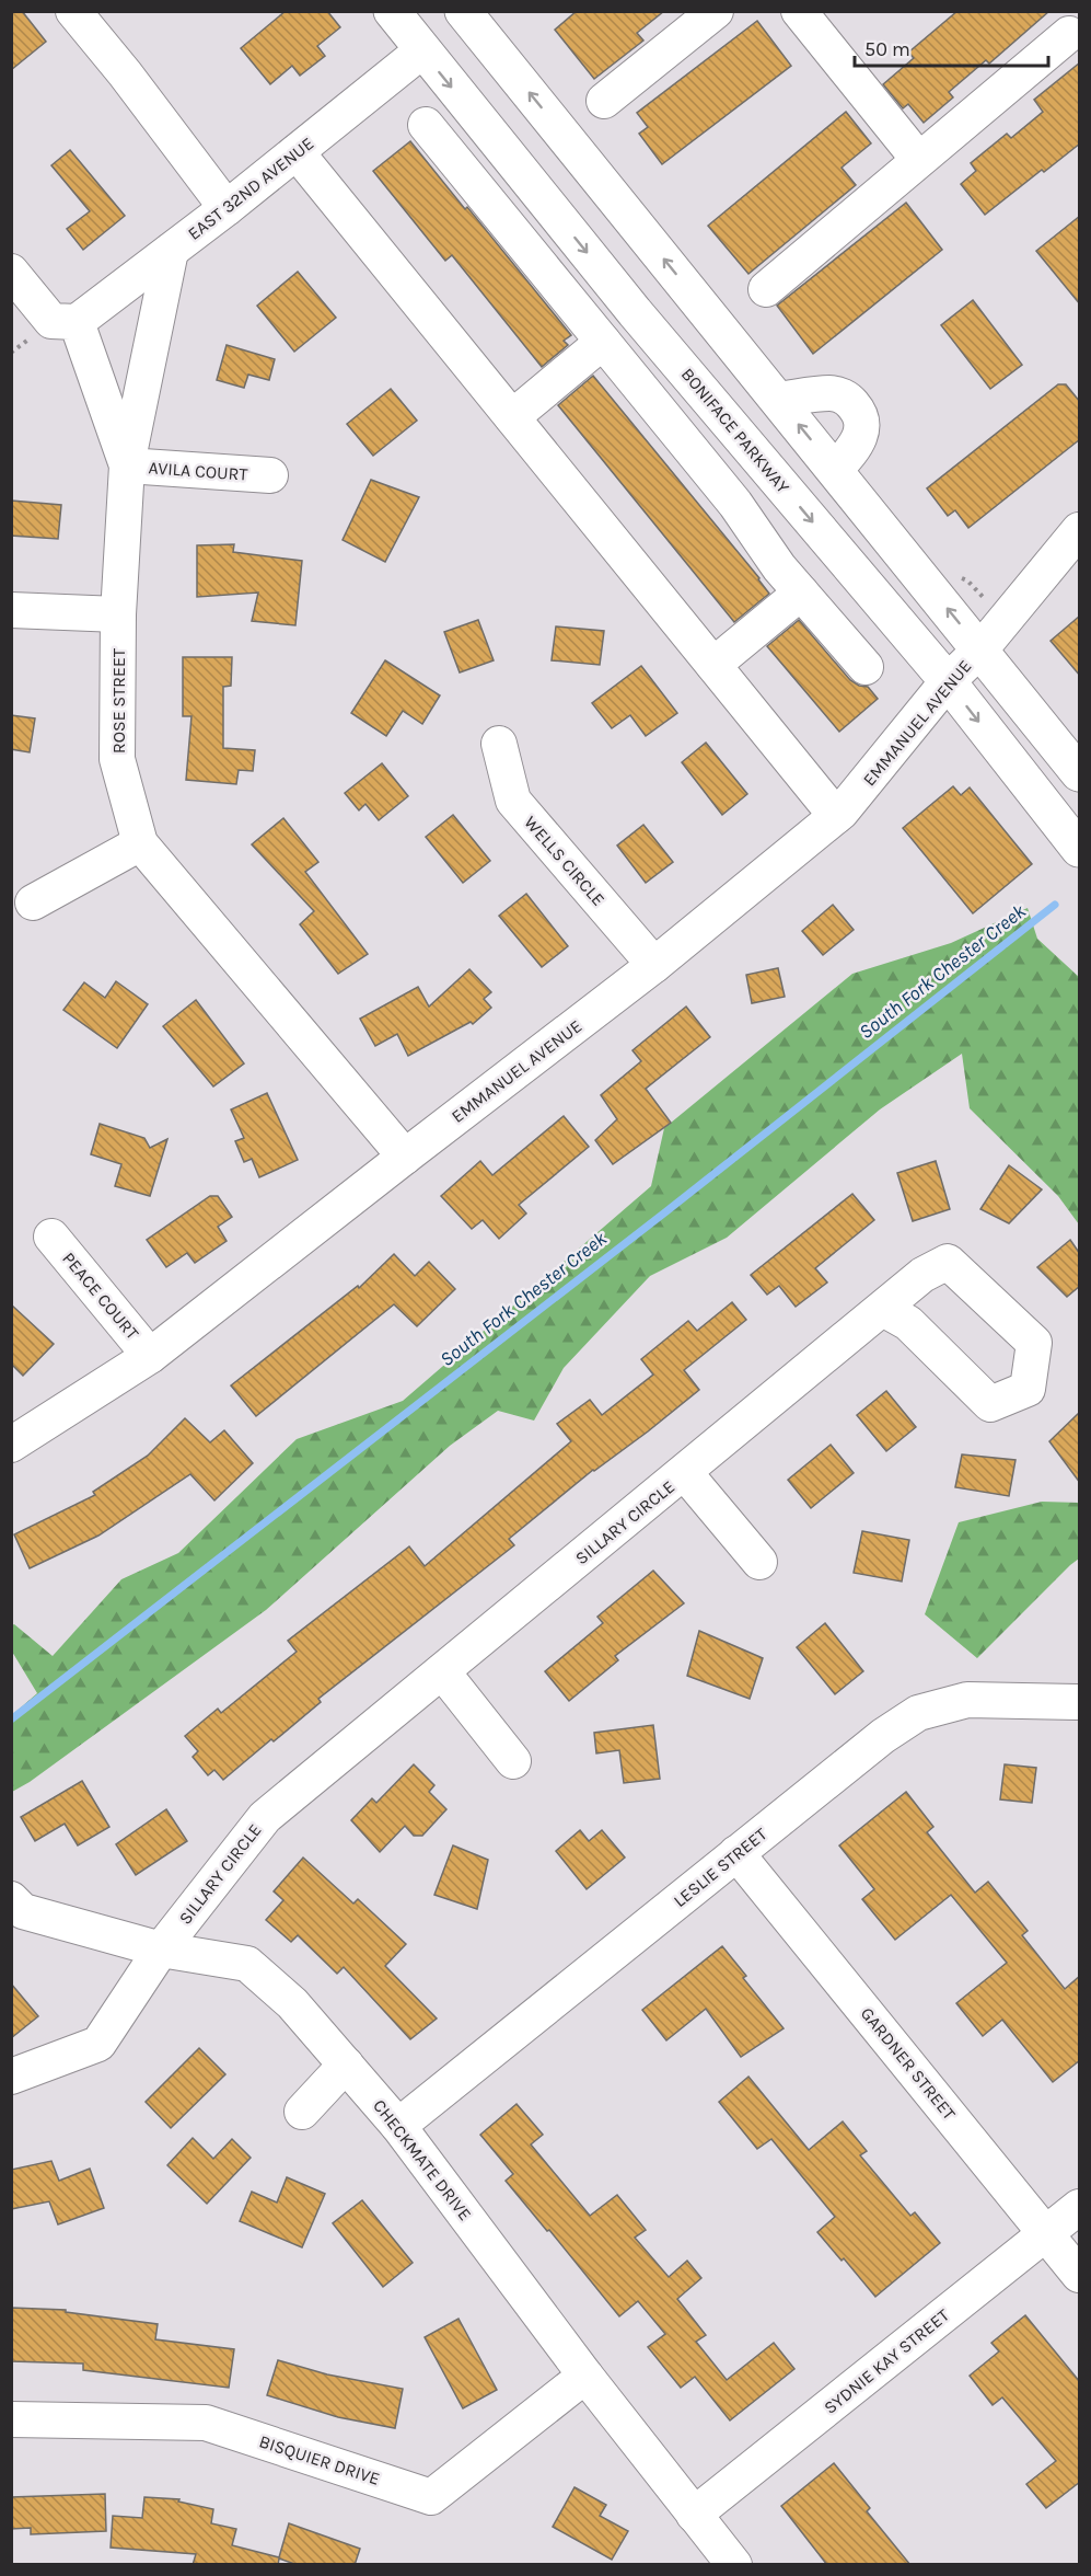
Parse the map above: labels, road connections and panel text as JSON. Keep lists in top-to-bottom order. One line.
{"streets":{"main road":["BONIFACE PARKWAY"],"street":["EAST 32ND AVENUE","AVILA COURT","ROSE STREET","EMMANUEL AVENUE","WELLS CIRCLE","PEACE COURT","SILLARY CIRCLE","LESLIE STREET","GARDNER STREET","CHECKMATE DRIVE","SYDNIE KAY STREET","BISQUIER DRIVE"]},"crossings":[["EAST 32ND AVENUE","BONIFACE PARKWAY"],["EAST 32ND AVENUE","ROSE STREET"],["BONIFACE PARKWAY","EMMANUEL AVENUE"],["AVILA COURT","ROSE STREET"],["ROSE STREET","EMMANUEL AVENUE"],["EMMANUEL AVENUE","WELLS CIRCLE"],["EMMANUEL AVENUE","PEACE COURT"],["SILLARY CIRCLE","CHECKMATE DRIVE"],["LESLIE STREET","GARDNER STREET"],["LESLIE STREET","CHECKMATE DRIVE"],["GARDNER STREET","SYDNIE KAY STREET"],["CHECKMATE DRIVE","SYDNIE KAY STREET"],["CHECKMATE DRIVE","BISQUIER DRIVE"]],"water":["South Fork Chester Creek"],"scale_bar":"50 m"}
